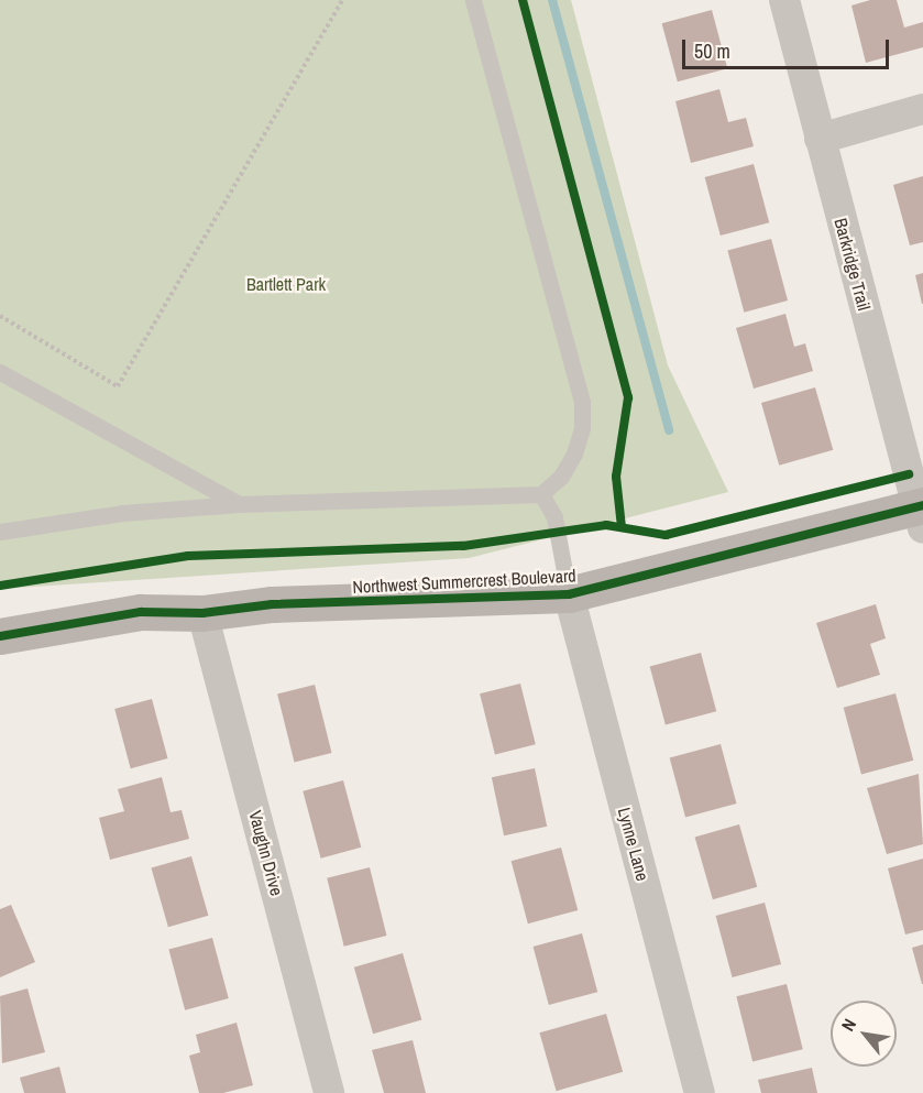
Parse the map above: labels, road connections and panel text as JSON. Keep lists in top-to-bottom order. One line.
{"streets":{"street":["Barkridge Trail","Northwest Summercrest Boulevard","Lynne Lane","Vaughn Drive"]},"crossings":[["Barkridge Trail","Northwest Summercrest Boulevard"],["Northwest Summercrest Boulevard","Lynne Lane"],["Northwest Summercrest Boulevard","Vaughn Drive"]],"parks":["Bartlett Park"],"scale_bar":"50 m","north":"top left"}
